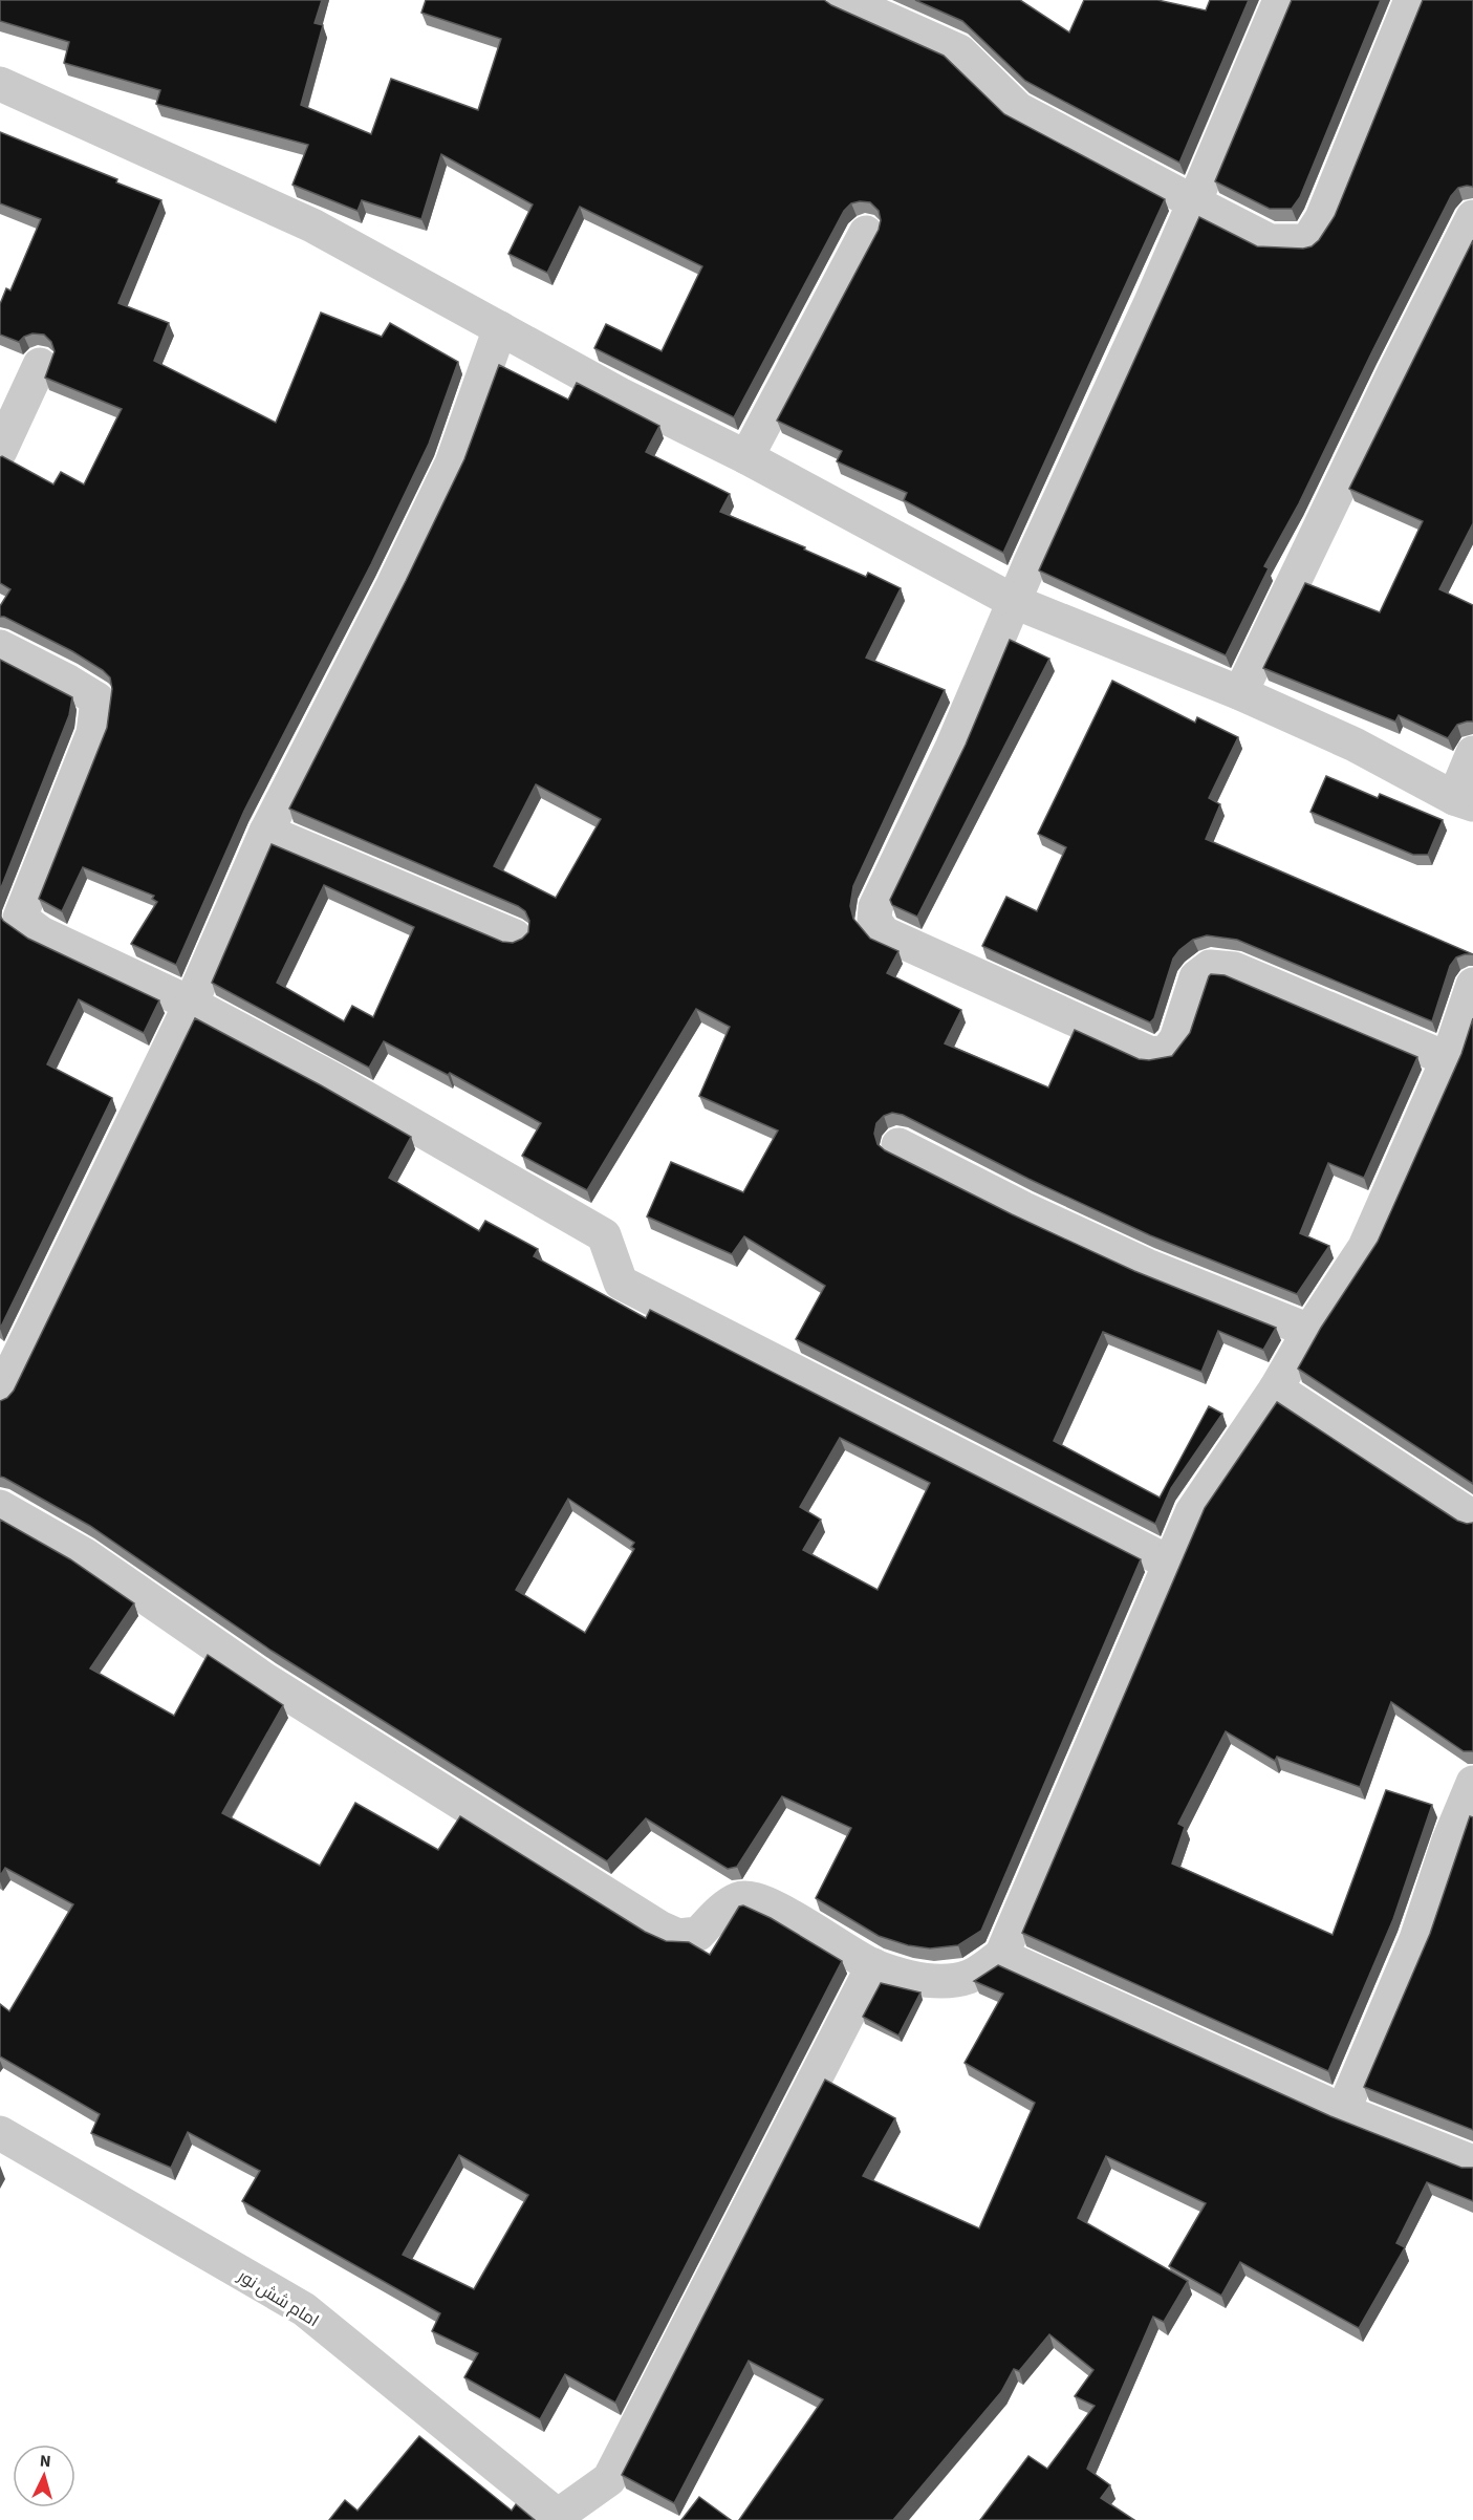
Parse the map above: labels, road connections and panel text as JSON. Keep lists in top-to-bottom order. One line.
{"streets":{"street":["امام شش نور"]},"north":"top"}
